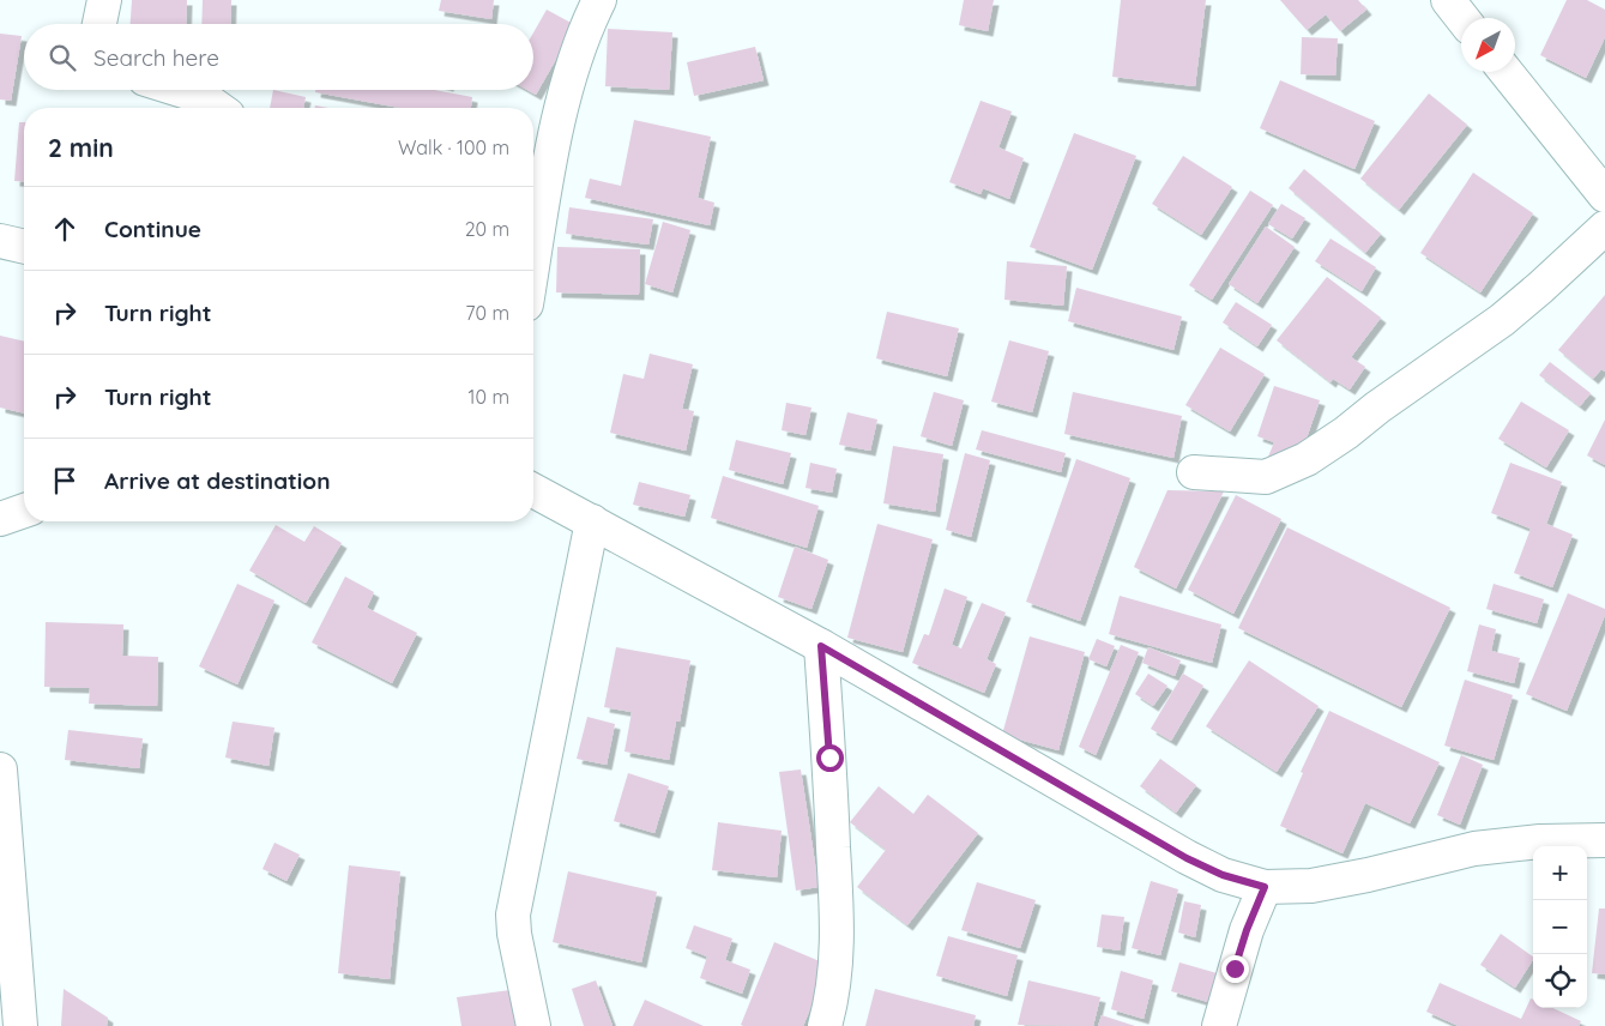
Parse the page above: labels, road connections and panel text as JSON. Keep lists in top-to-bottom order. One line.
{"north":"bottom left","page":{"search":"Search here","heading":["2 min","Walk · 100 m"],"list":[["Continue","20 m"],["Turn right","70 m"],["Turn right","10 m"],"Arrive at destination"],"map_buttons":["+","−"]}}
